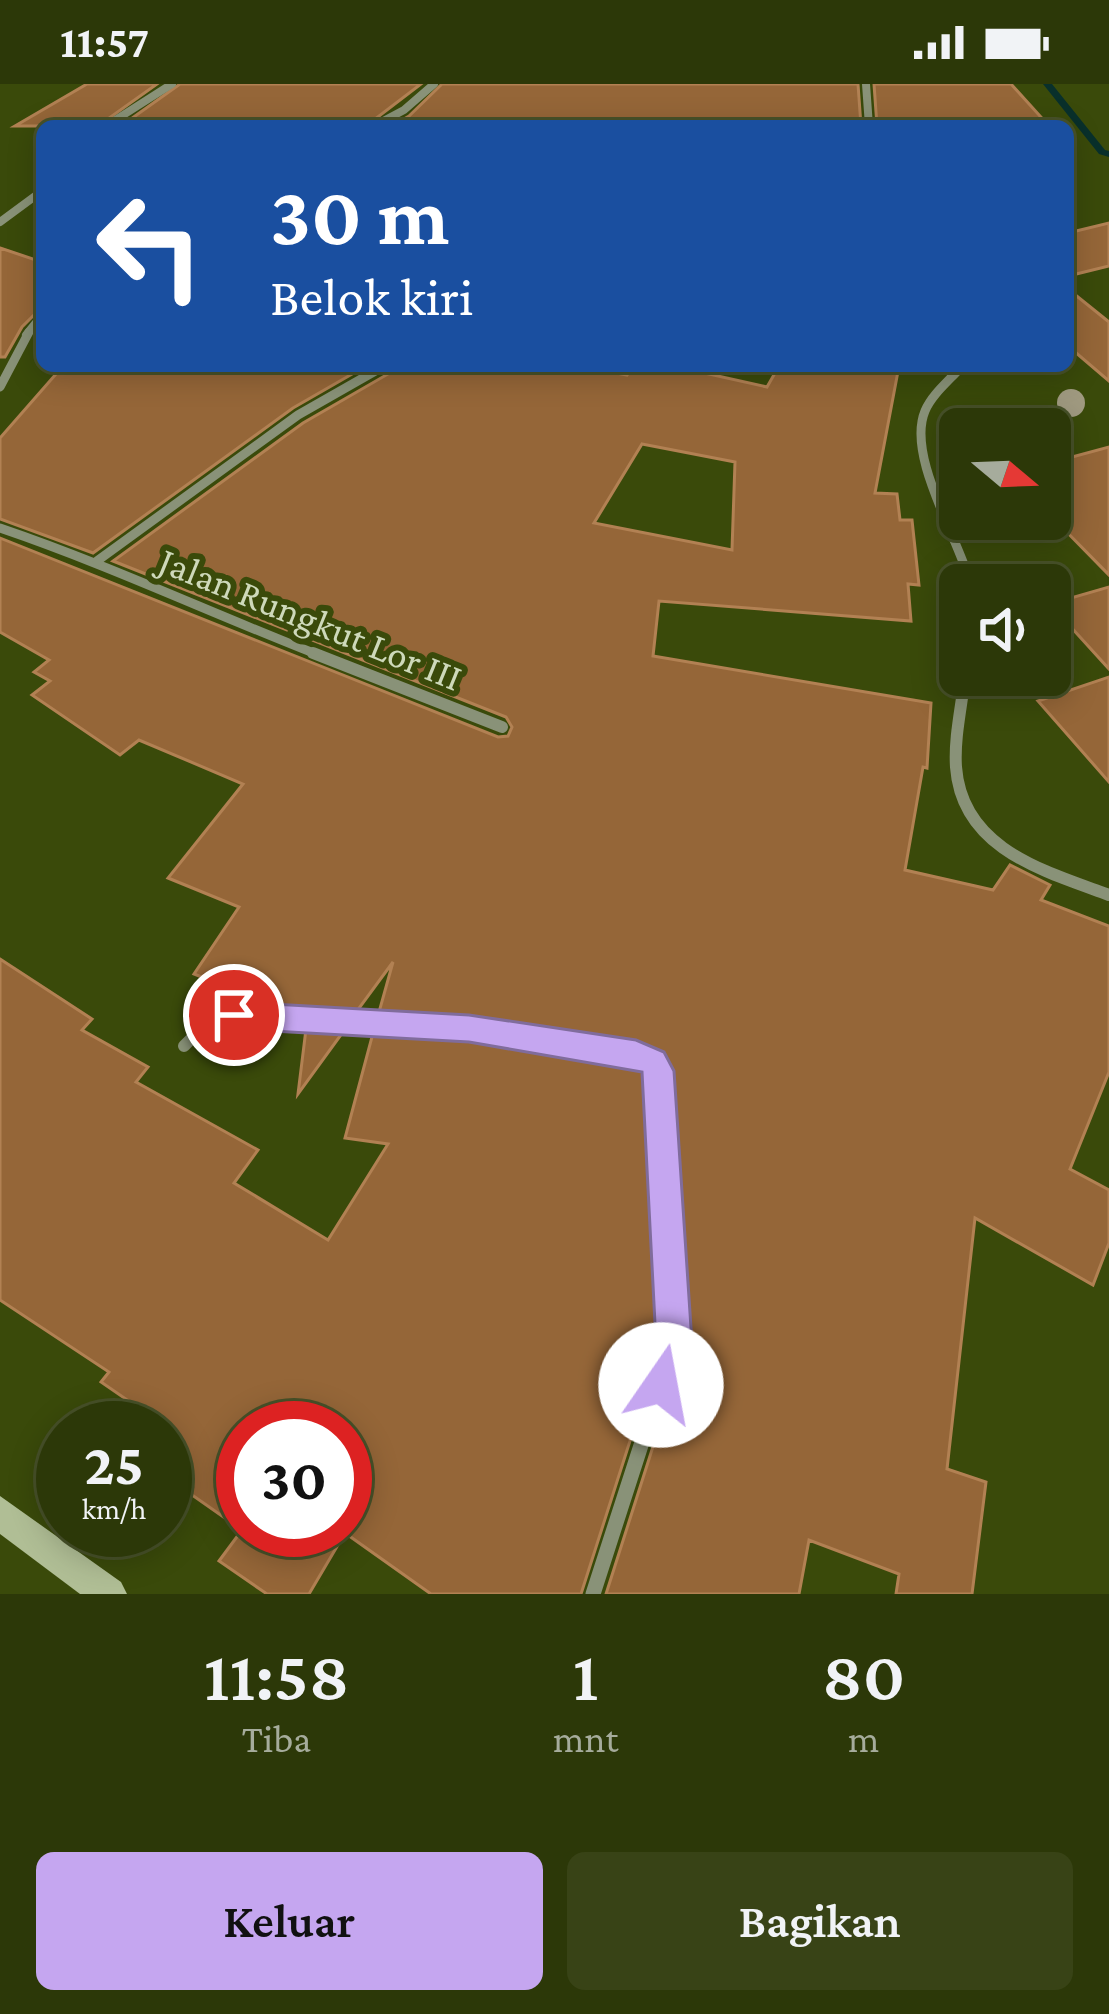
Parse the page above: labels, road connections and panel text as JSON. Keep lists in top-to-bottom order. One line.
{"streets":{"street":["Jalan Rungkut Lor III"]},"north":"right","page":{"status":"11:57","turn":["30 m","Belok kiri"],"speed":"25 km/h","limit":"30","eta":["11:58","Tiba","1","mnt","80","m"],"buttons":["Keluar","Bagikan"]}}
